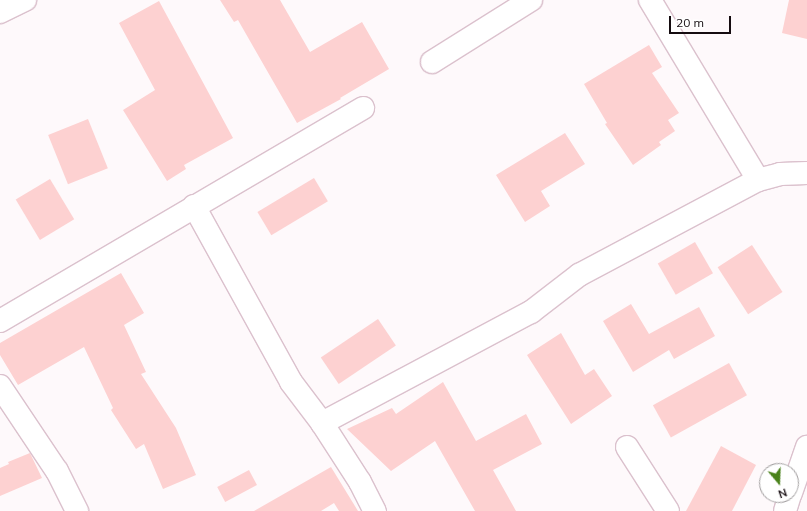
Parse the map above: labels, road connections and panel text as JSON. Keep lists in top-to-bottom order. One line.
{"scale_bar":"20 m","north":"bottom"}
